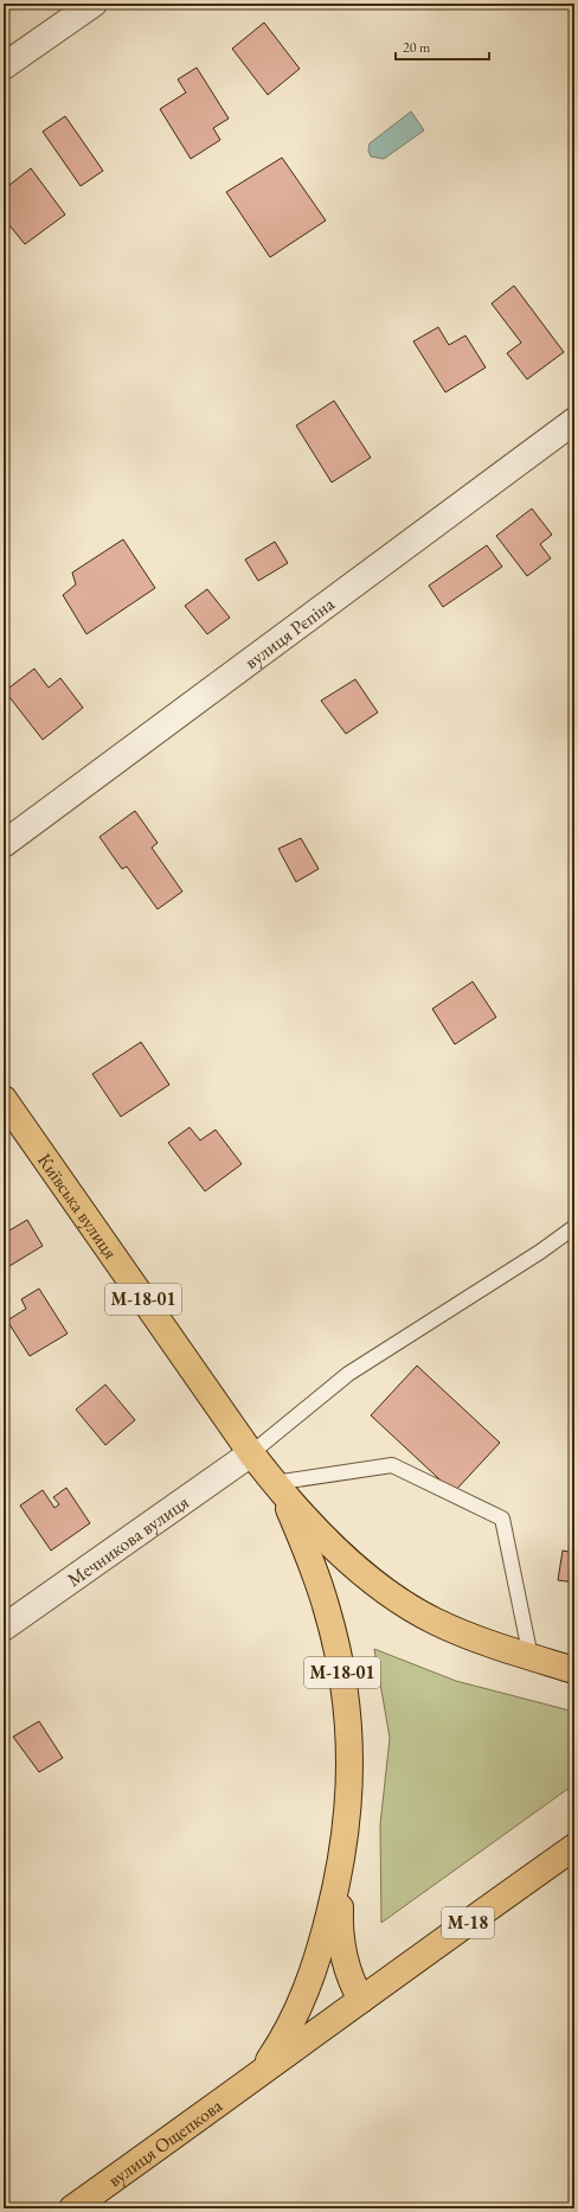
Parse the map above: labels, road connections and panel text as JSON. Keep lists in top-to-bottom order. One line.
{"streets":{"highway":["Київська вулиця","М-18-01","М-18","вулиця Ощепкова"],"street":["вулиця Рєпіна","Мечникова вулиця"]},"crossings":[["Київська вулиця","М-18-01"],["Київська вулиця","Мечникова вулиця"],["М-18-01","М-18"],["М-18-01","вулиця Ощепкова"],["М-18","вулиця Ощепкова"]],"scale_bar":"20 m"}
